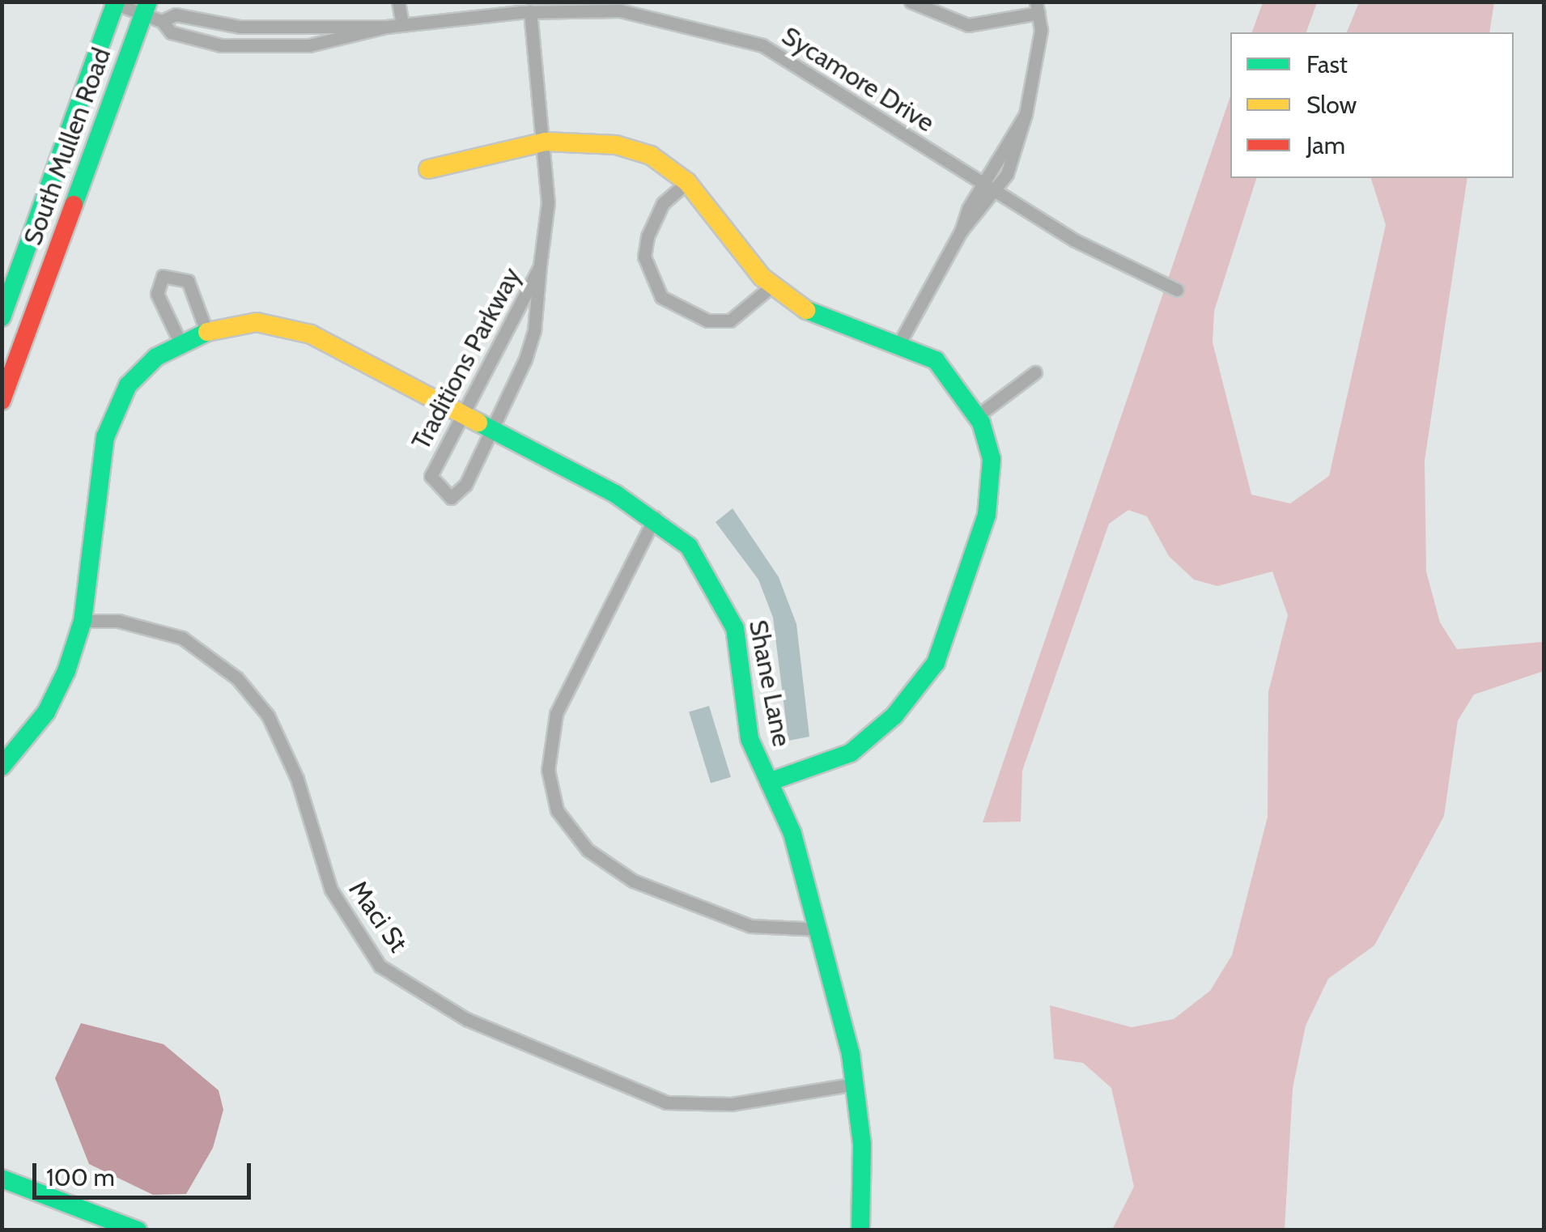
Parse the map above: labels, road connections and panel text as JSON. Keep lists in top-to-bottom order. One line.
{"streets":{"street":["Sycamore Drive","South Mullen Road","Traditions Parkway","Shane Lane","Maci St"]},"crossings":[["Sycamore Drive","South Mullen Road"],["Sycamore Drive","Traditions Parkway"],["Traditions Parkway","Shane Lane"],["Shane Lane","Maci St"]],"legend":["Fast","Slow","Jam"],"scale_bar":"100 m"}
